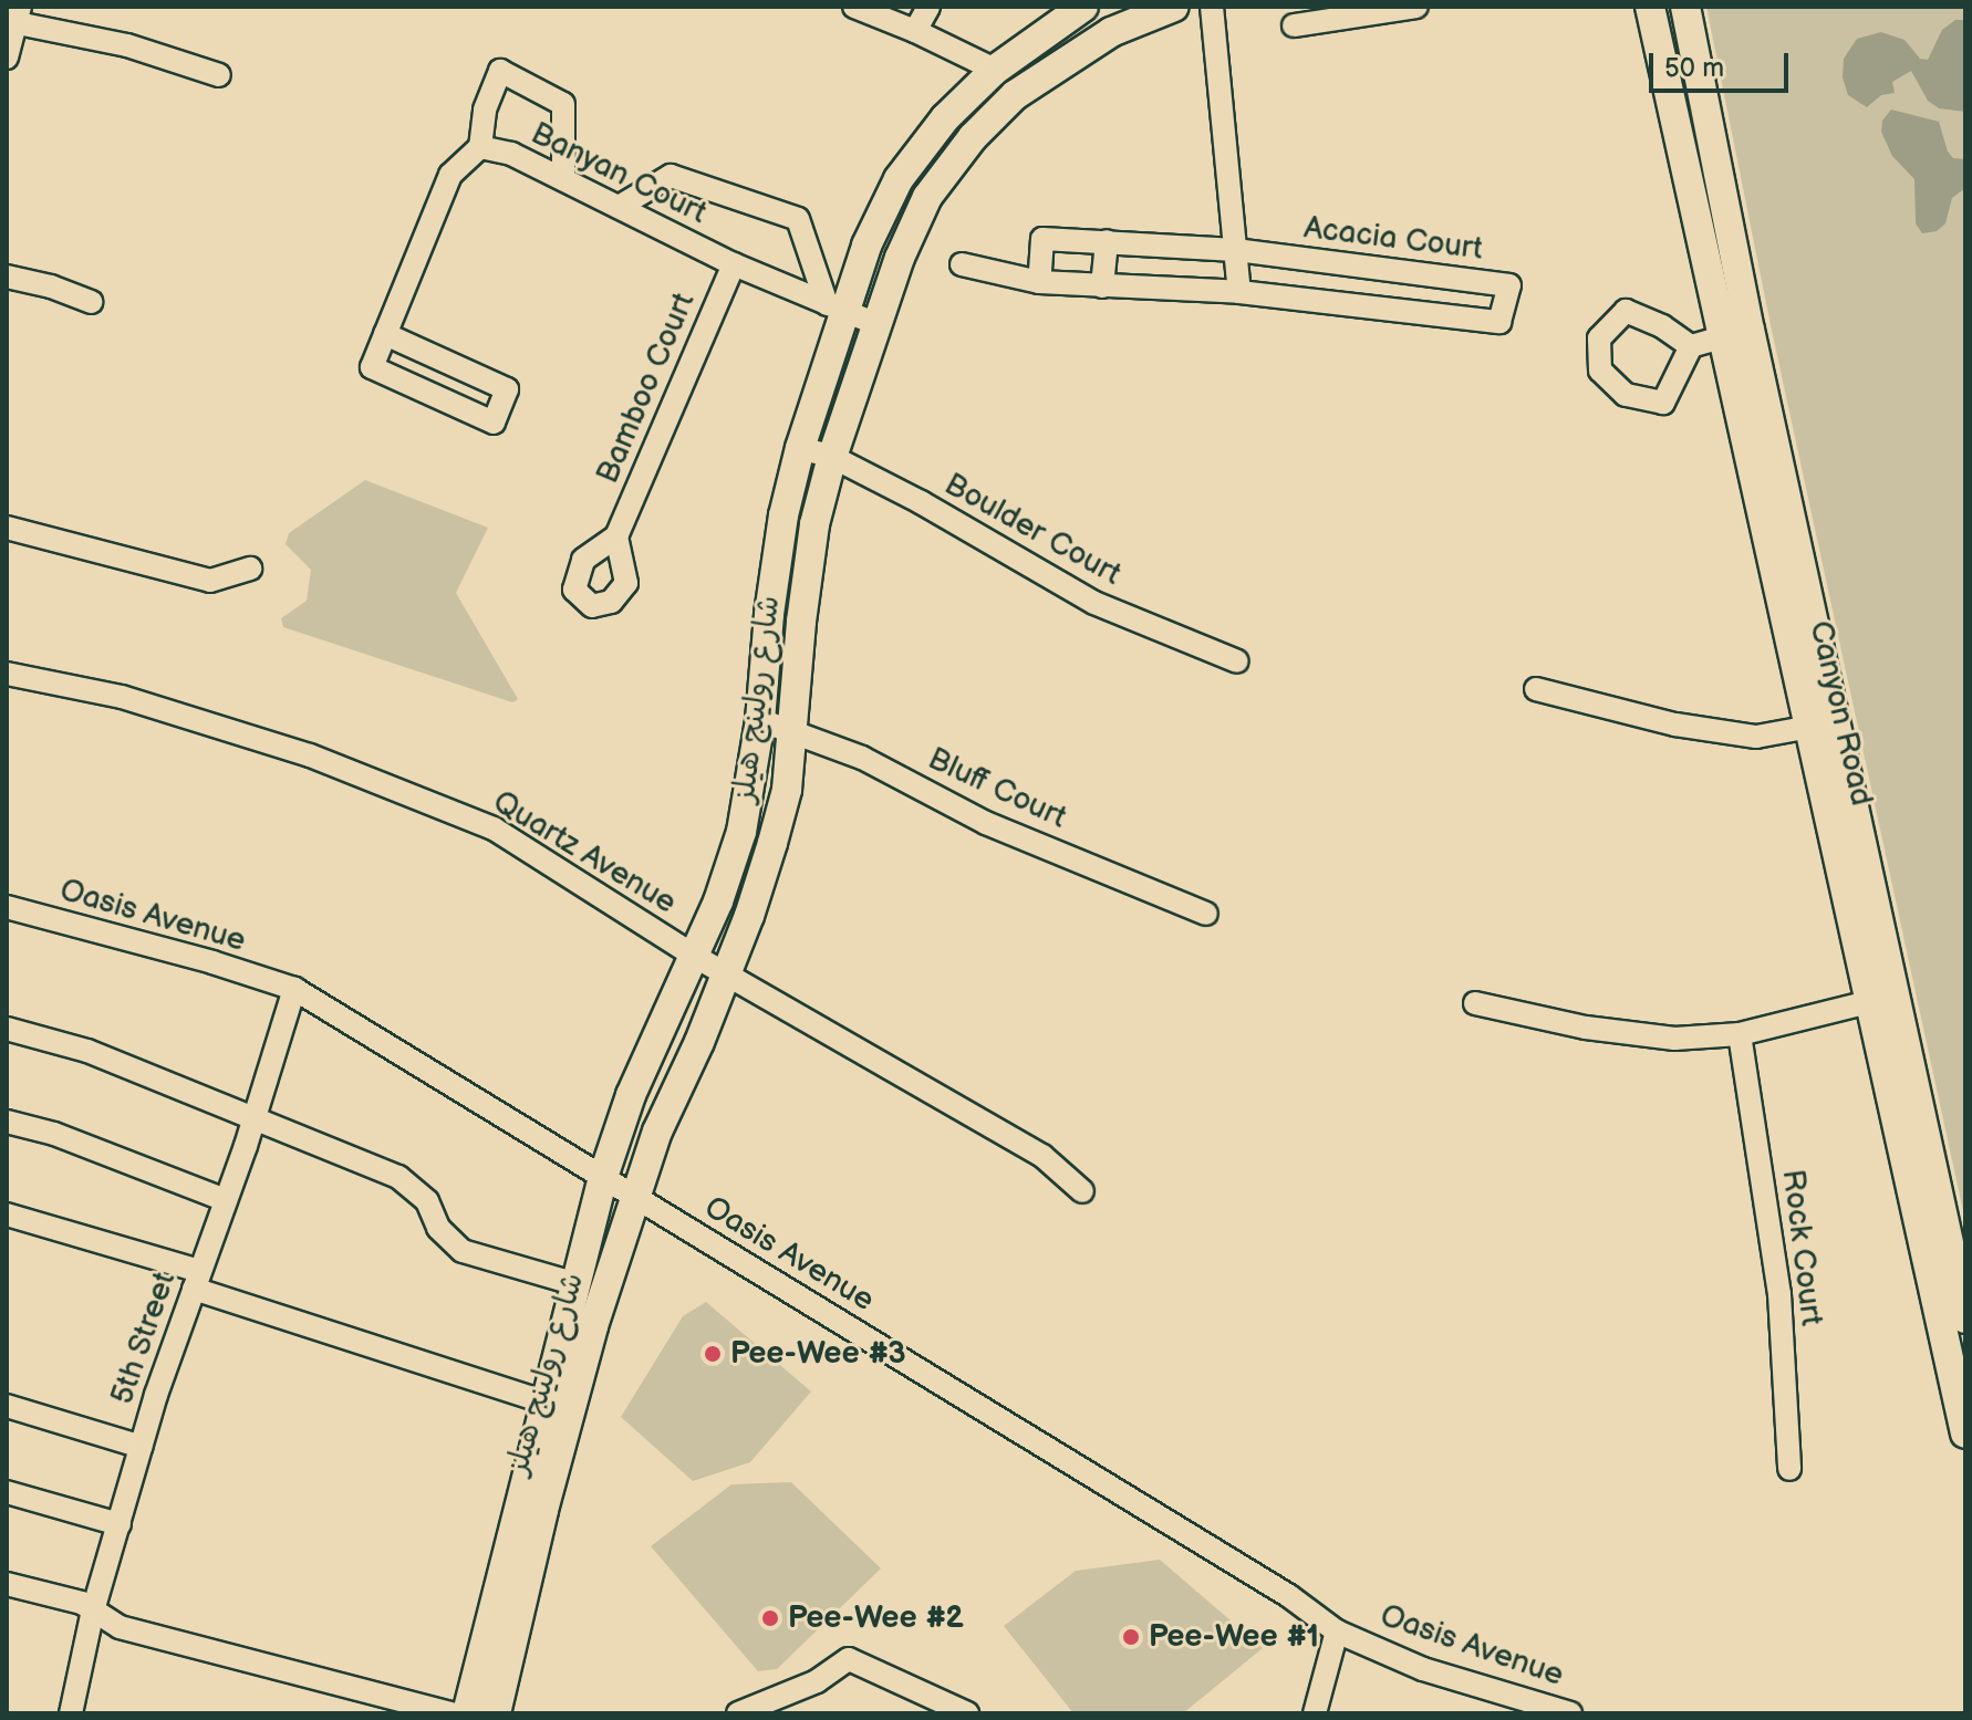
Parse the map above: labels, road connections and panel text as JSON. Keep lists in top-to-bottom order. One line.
{"streets":{"main road":["شارع رولينج هيلز","Canyon Road"],"street":["Banyan Court","Acacia Court","Bamboo Court","Boulder Court","Bluff Court","Quartz Avenue","Oasis Avenue","Rock Court","5th Street"]},"crossings":[["Banyan Court","Bamboo Court"],["Banyan Court","شارع رولينج هيلز"],["Boulder Court","شارع رولينج هيلز"],["شارع رولينج هيلز","Bluff Court"],["شارع رولينج هيلز","Quartz Avenue"],["شارع رولينج هيلز","Oasis Avenue"],["Oasis Avenue","5th Street"]],"places":["Pee-Wee #3","Pee-Wee #2","Pee-Wee #1"],"scale_bar":"50 m"}
